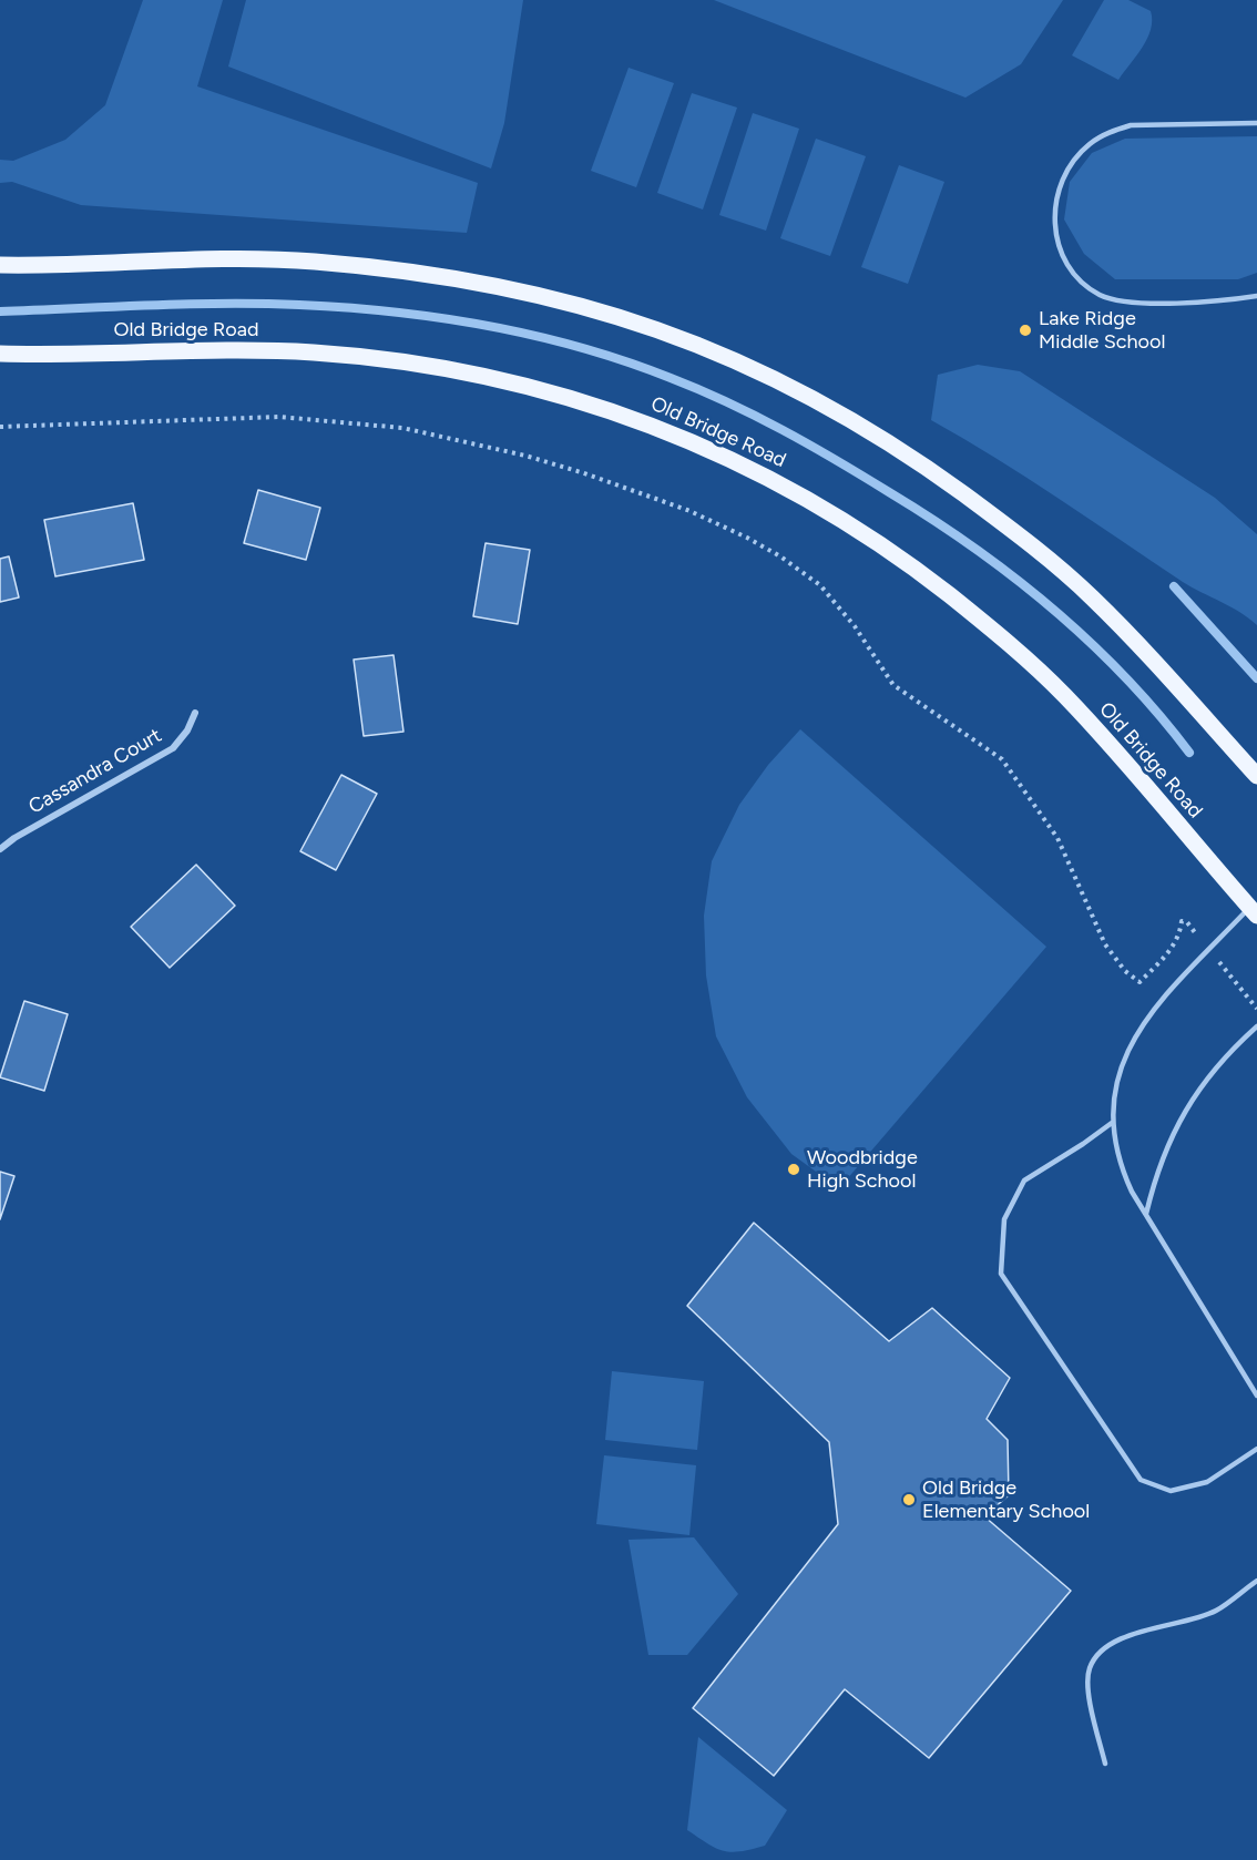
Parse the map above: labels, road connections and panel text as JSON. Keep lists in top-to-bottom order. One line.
{"streets":{"main road":["Old Bridge Road"],"street":["Cassandra Court"]},"places":["Lake Ridge Middle School","Woodbridge High School","Old Bridge Elementary School"]}
